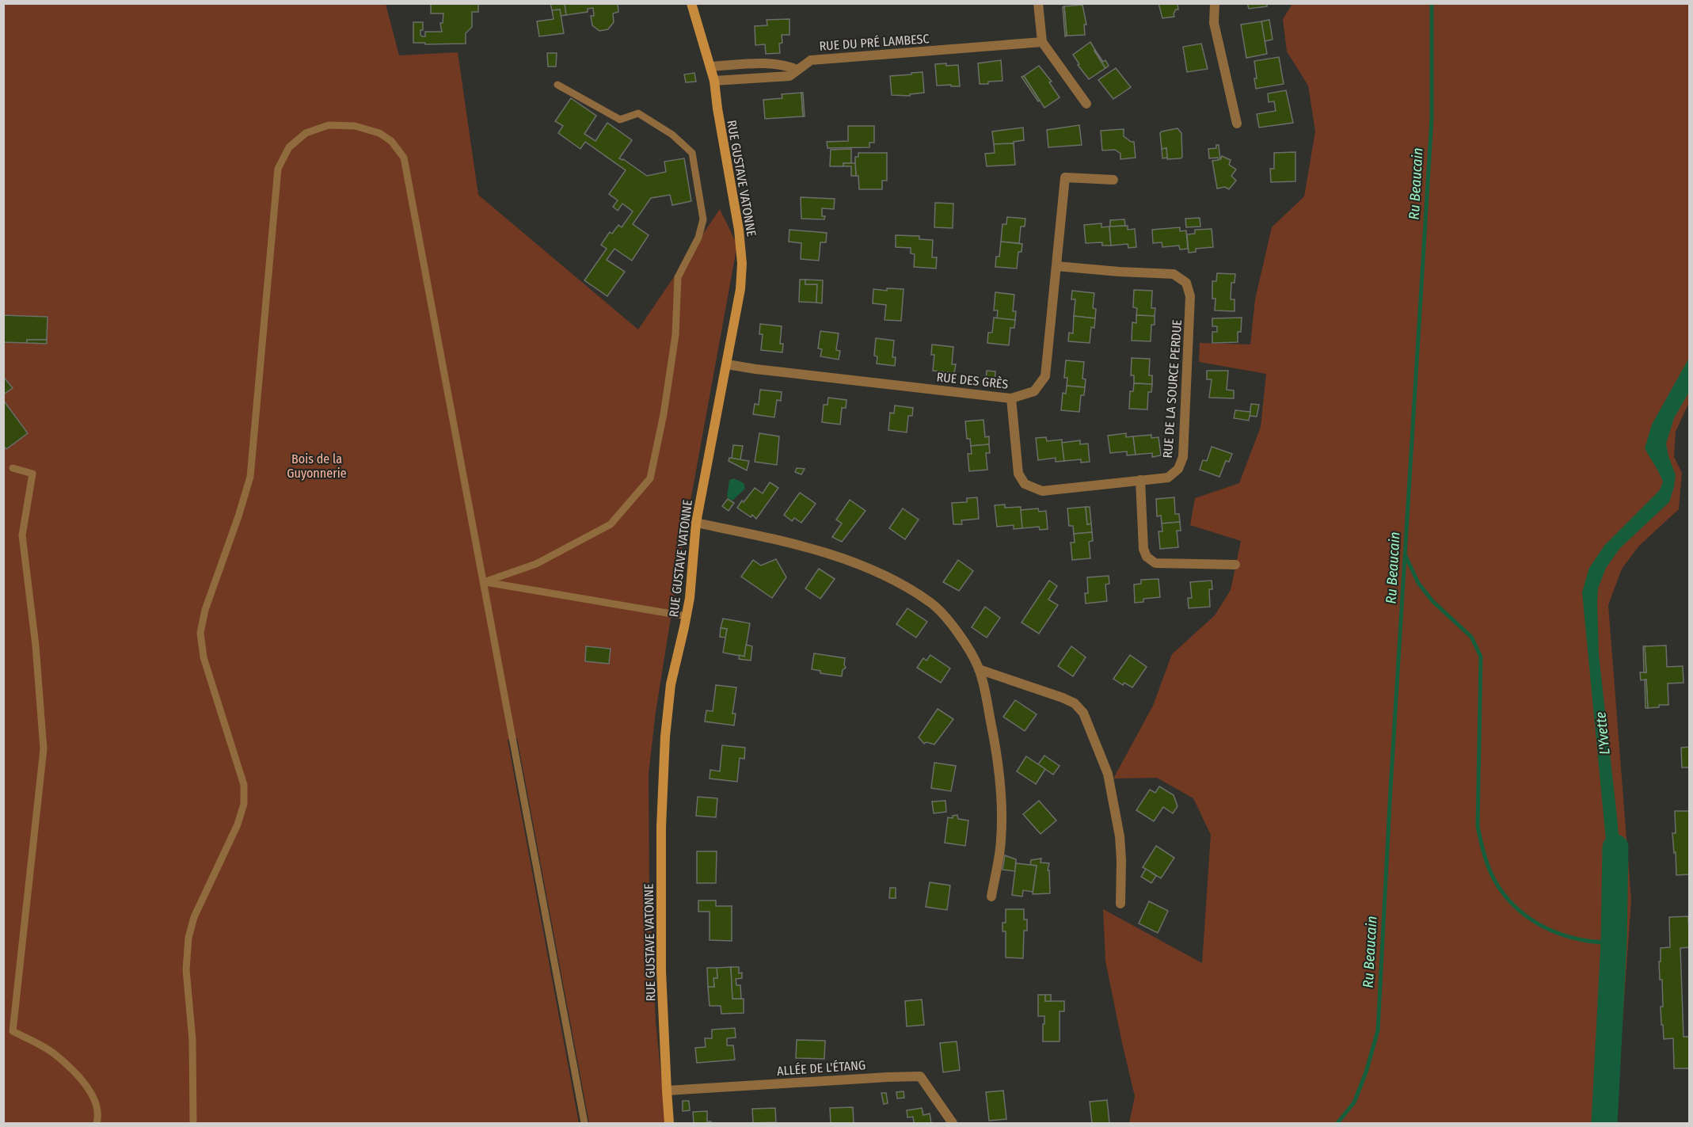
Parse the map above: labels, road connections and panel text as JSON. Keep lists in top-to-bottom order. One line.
{"streets":{"street":["RUE DU PRÉ LAMBESC","RUE GUSTAVE VATONNE","RUE DES GRÈS","RUE DE LA SOURCE PERDUE","ALLÉE DE L'ÉTANG"]},"crossings":[["RUE DU PRÉ LAMBESC","RUE GUSTAVE VATONNE"],["RUE GUSTAVE VATONNE","RUE DES GRÈS"],["RUE GUSTAVE VATONNE","ALLÉE DE L'ÉTANG"],["RUE DES GRÈS","RUE DE LA SOURCE PERDUE"]],"water":["Ru Beaucain","L'Yvette"],"parks":["Bois de la Guyonnerie"]}
